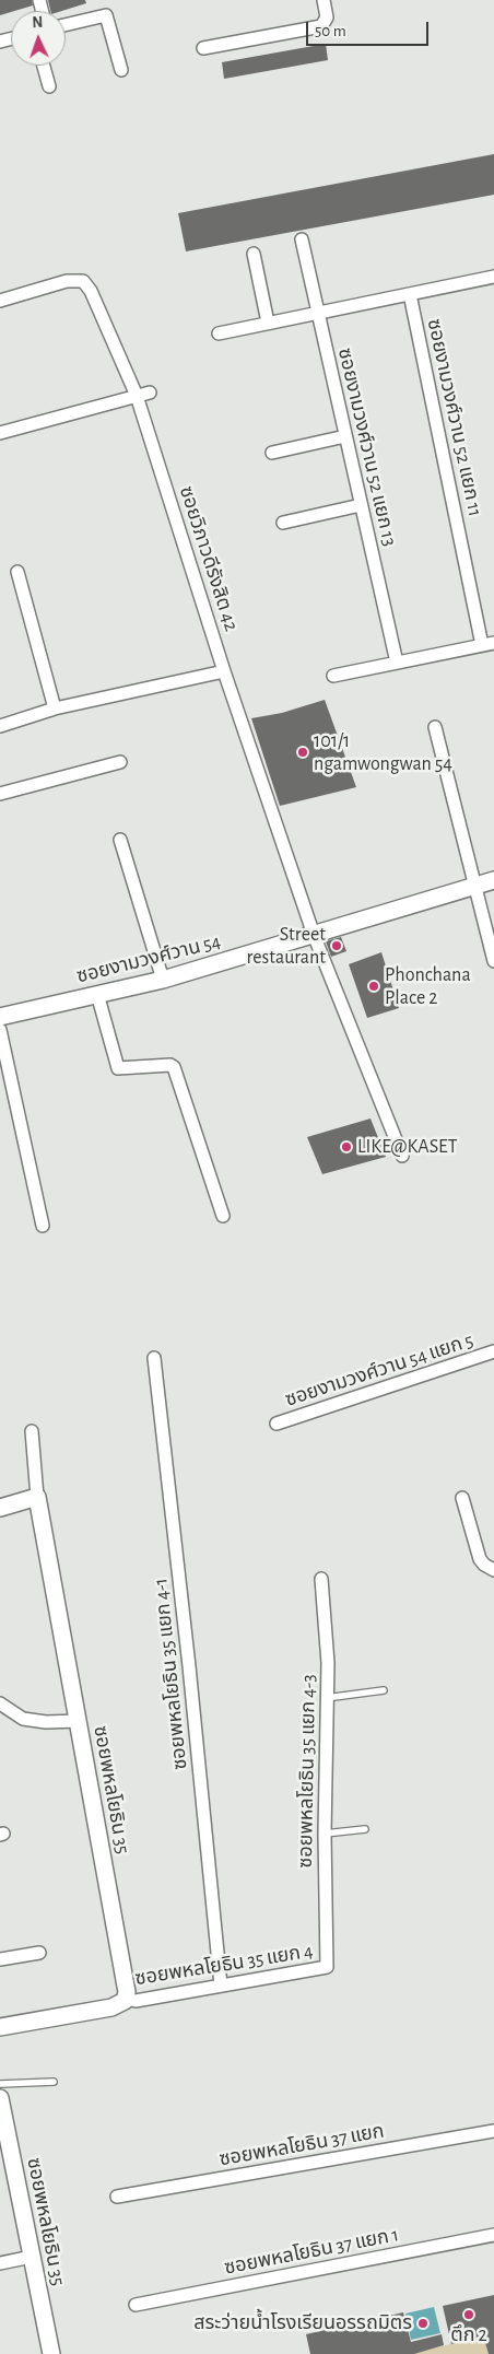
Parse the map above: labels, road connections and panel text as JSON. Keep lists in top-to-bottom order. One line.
{"streets":{"street":["ซอยงามวงศ์วาน 52 แยก 11","ซอยงามวงศ์วาน 52 แยก 13","ซอยวิภาวดีรังสิต 42","ซอยงามวงศ์วาน 54","ซอยงามวงศ์วาน 54 แยก 5","ซอยพหลโยธิน 35 แยก 4-1","ซอยพหลโยธิน 35 แยก 4-3","ซอยพหลโยธิน 35","ซอยพหลโยธิน 35 แยก 4","ซอยพหลโยธิน 37 แยก","ซอยพหลโยธิน 37 แยก 1"]},"crossings":[["ซอยวิภาวดีรังสิต 42","ซอยงามวงศ์วาน 54"],["ซอยพหลโยธิน 35 แยก 4-1","ซอยพหลโยธิน 35 แยก 4"],["ซอยพหลโยธิน 35 แยก 4-3","ซอยพหลโยธิน 35 แยก 4"],["ซอยพหลโยธิน 35","ซอยพหลโยธิน 35 แยก 4"]],"places":["101/1 ngamwongwan 54","Street restaurant","Phonchana Place 2","LIKE@KASET","ตึก 2","สระว่ายน้ำโรงเรียนอรรถมิตร"],"scale_bar":"50 m","north":"top"}
